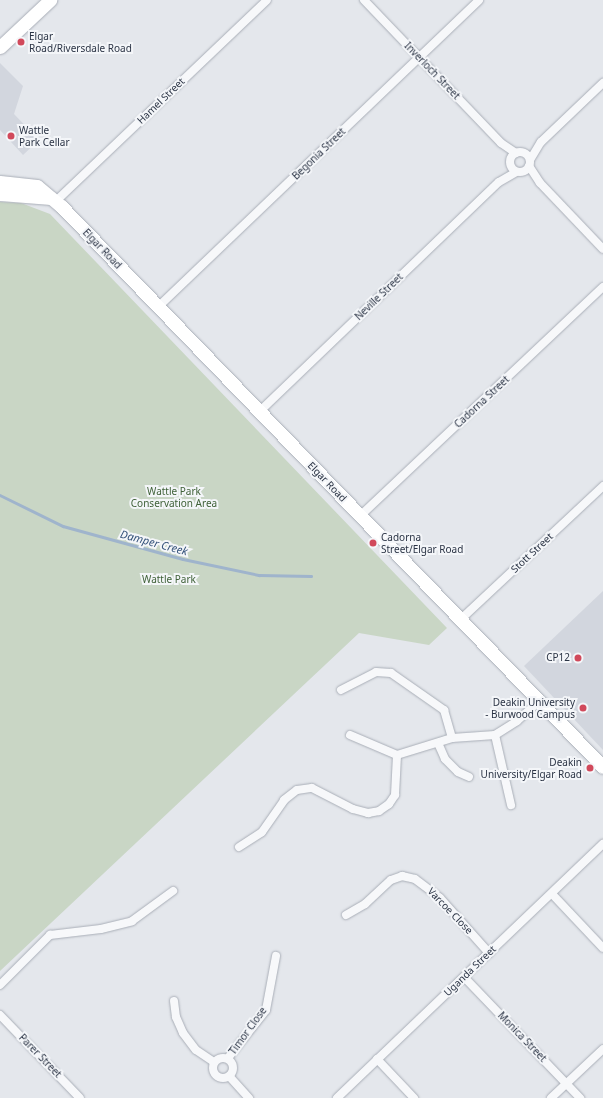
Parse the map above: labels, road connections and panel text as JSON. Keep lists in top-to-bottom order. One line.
{"streets":{"main road":["Elgar Road"],"street":["Inverloch Street","Hamel Street","Begonia Street","Neville Street","Cadorna Street","Stott Street","Varcoe Close","Uganda Street","Timor Close","Monica Street","Parer Street"]},"crossings":[["Inverloch Street","Begonia Street"],["Inverloch Street","Neville Street"],["Hamel Street","Elgar Road"],["Begonia Street","Elgar Road"],["Elgar Road","Neville Street"],["Elgar Road","Cadorna Street"],["Elgar Road","Stott Street"],["Varcoe Close","Uganda Street"],["Uganda Street","Monica Street"]],"water":["Damper Creek"],"parks":["Wattle Park Conservation Area","Wattle Park"],"places":["Elgar Road/Riversdale Road","Wattle Park Cellar","Cadorna Street/Elgar Road","CP12","Deakin University - Burwood Campus","Deakin University/Elgar Road"]}
